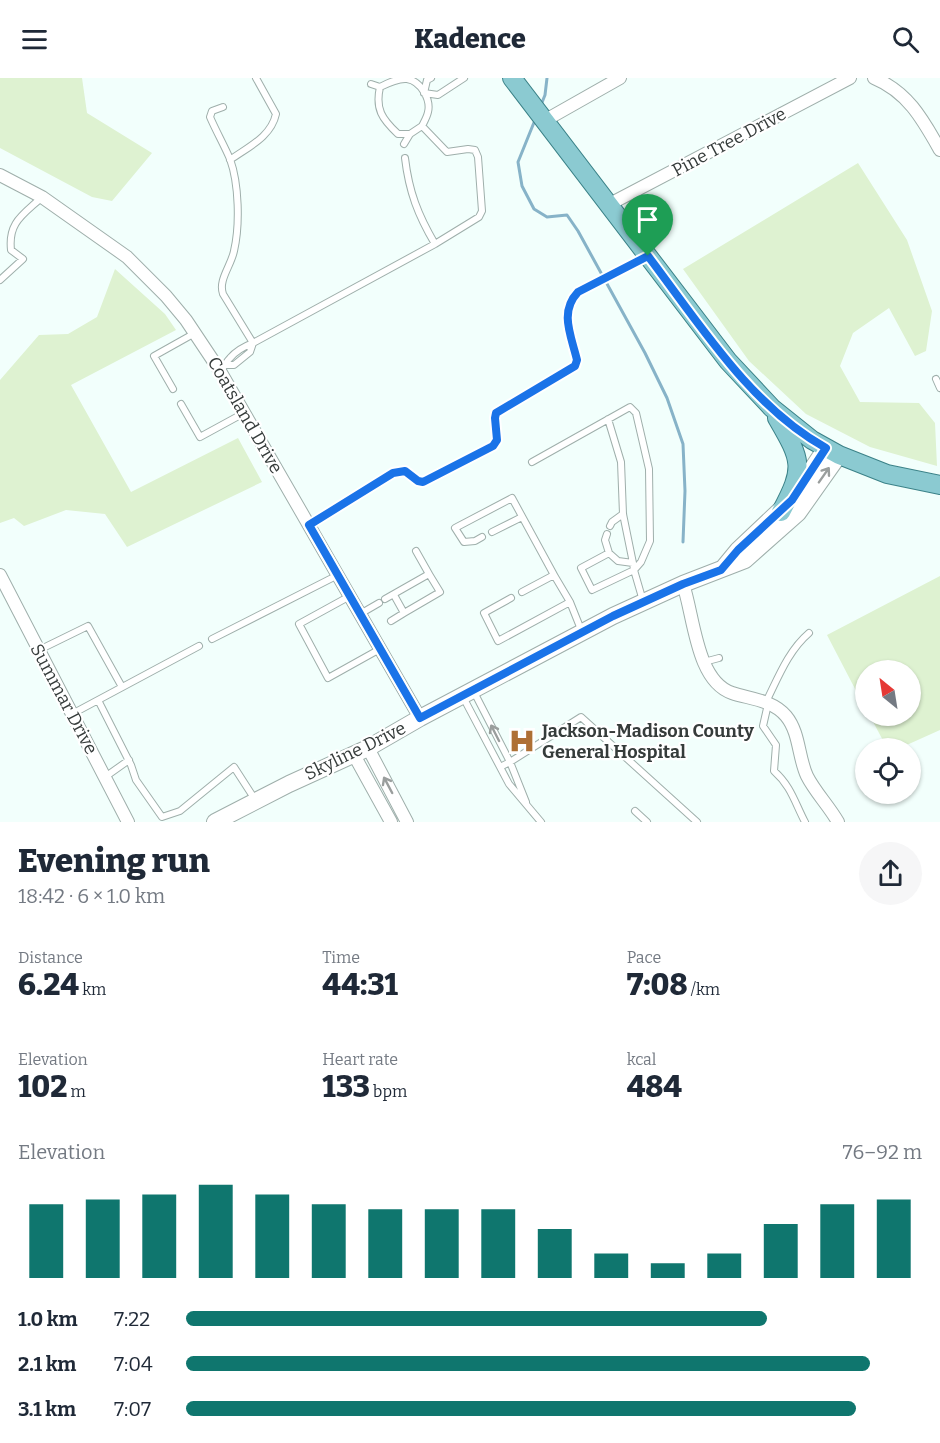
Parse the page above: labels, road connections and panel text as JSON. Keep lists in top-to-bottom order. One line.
{"streets":{"street":["Pine Tree Drive","Coatsland Drive","Summar Drive","Skyline Drive"]},"crossings":[["Coatsland Drive","Skyline Drive"]],"places":{"hospital":["Jackson-Madison County General Hospital"]},"north":"top left","page":{"header":"Kadence","heading":["Evening run","18:42 · 6 × 1.0 km"],"stats":[["Distance","6.24 km"],["Time","44:31"],["Pace","7:08 /km"],["Elevation","102 m"],["Heart rate","133 bpm"],["kcal","484"]],"chart":["Elevation","76–92 m"],"list":[{"name":"1.0 km","note":"7:22"},{"name":"2.1 km","note":"7:04"},{"name":"3.1 km","note":"7:07"}]}}
